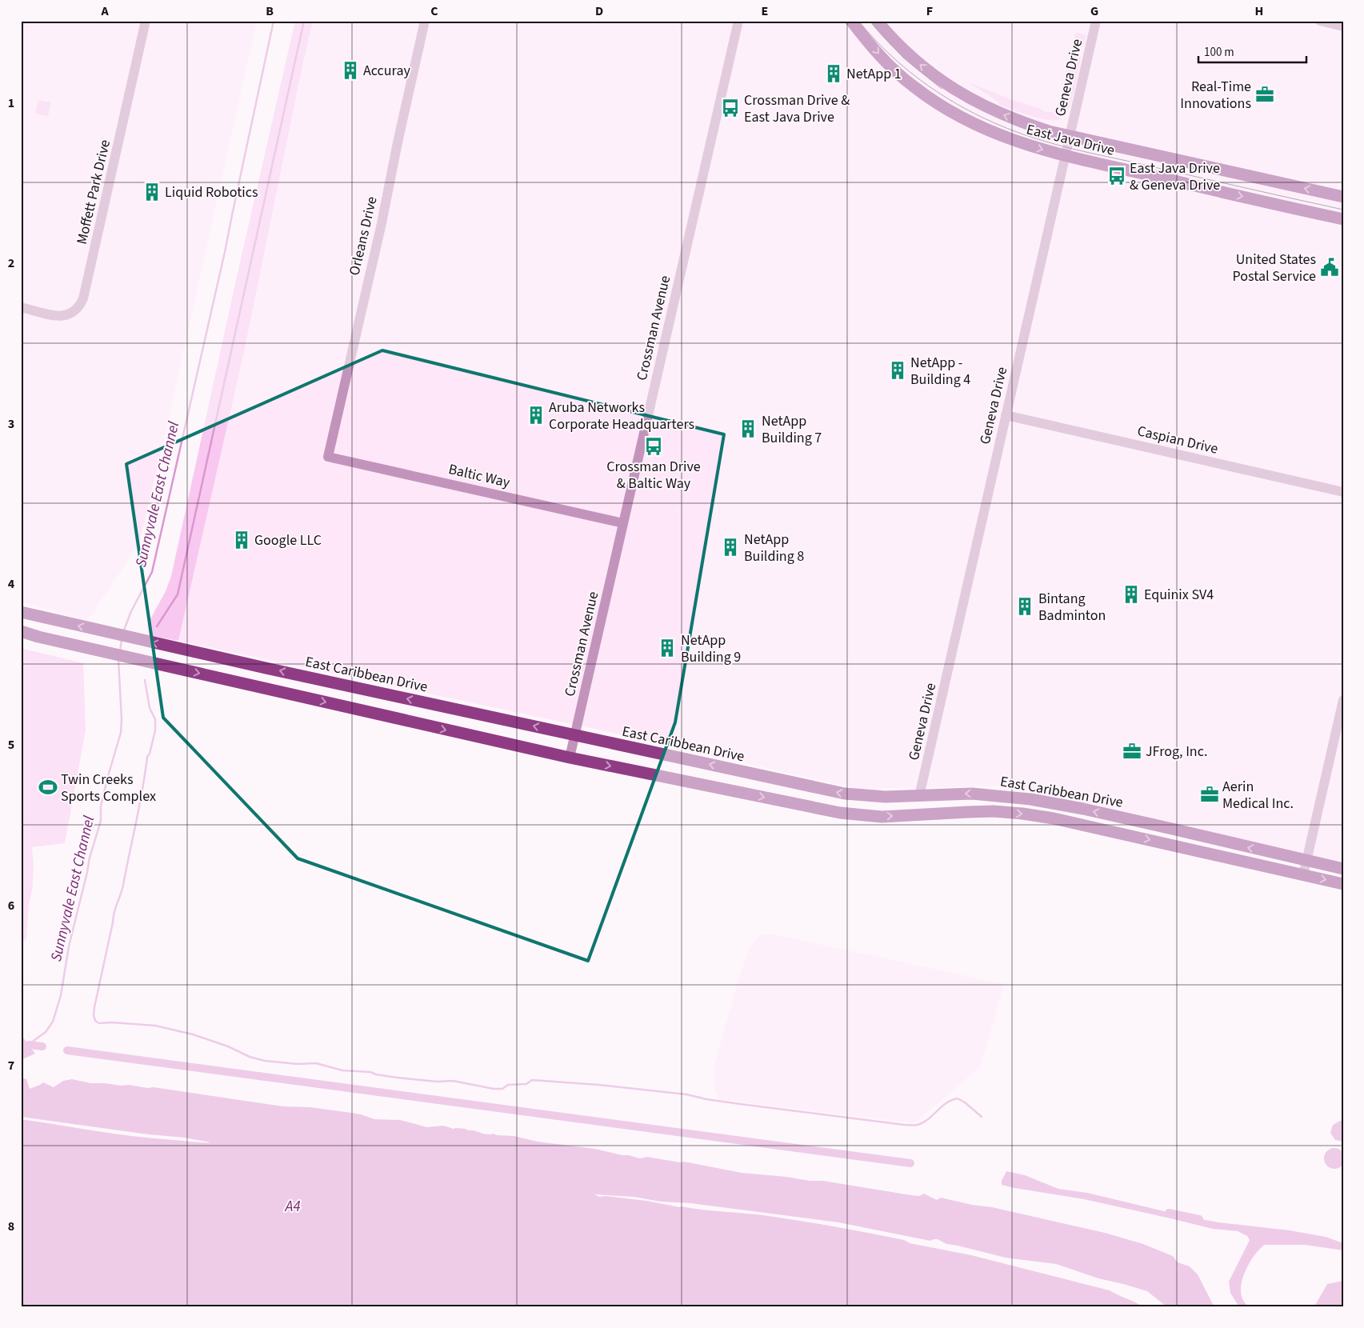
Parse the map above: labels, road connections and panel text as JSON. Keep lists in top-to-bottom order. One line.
{"streets":{"main road":["East Java Drive","East Caribbean Drive"],"street":["Geneva Drive","Moffett Park Drive","Orleans Drive","Crossman Avenue","Caspian Drive","Baltic Way"]},"crossings":[["Geneva Drive","East Java Drive"],["Geneva Drive","Caspian Drive"],["Geneva Drive","East Caribbean Drive"],["Orleans Drive","Baltic Way"],["Crossman Avenue","Baltic Way"],["Crossman Avenue","East Caribbean Drive"]],"water":["Sunnyvale East Channel","A4"],"places":{"building":["Accuray","NetApp 1","Liquid Robotics","NetApp - Building 4","Aruba Networks Corporate Headquarters","NetApp Building 7","Google LLC","NetApp Building 8","Equinix SV4","Bintang Badminton","NetApp Building 9"],"office":["Real-Time Innovations","JFrog, Inc.","Aerin Medical Inc."],"bus stop":["Crossman Drive & East Java Drive","East Java Drive & Geneva Drive","Crossman Drive & Baltic Way"],"public building":["United States Postal Service"],"sports":["Twin Creeks Sports Complex"]},"scale_bar":"100 m","grid":{"columns":["A","B","C","D","E","F","G","H"],"rows":["1","2","3","4","5","6","7","8"]}}
